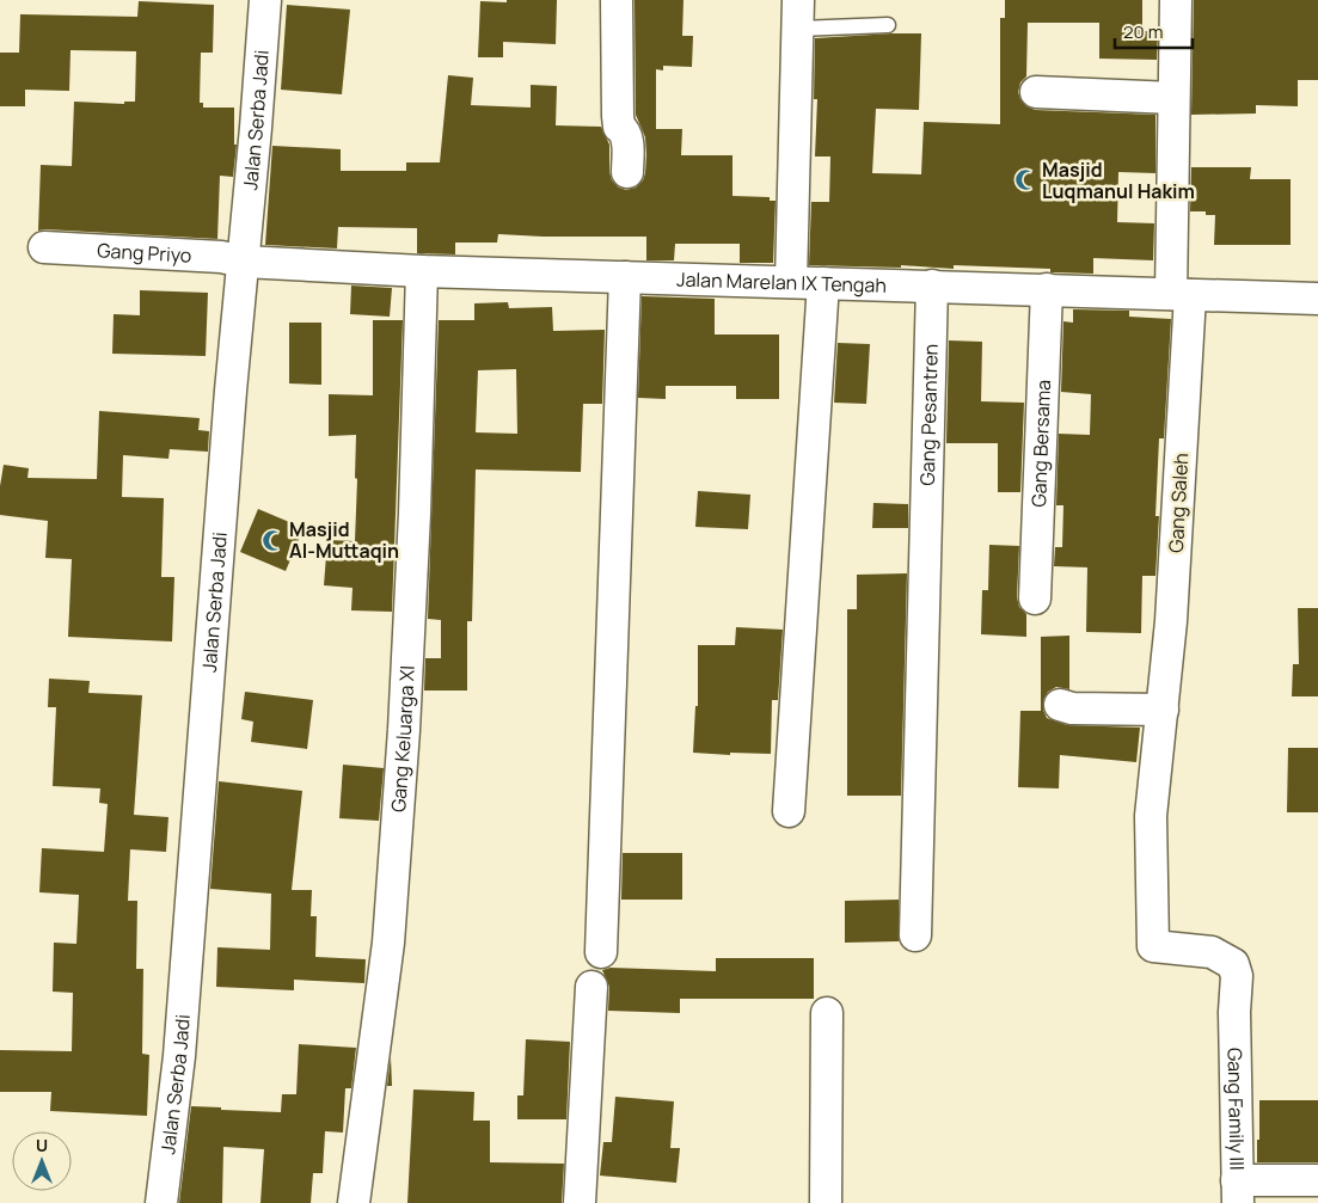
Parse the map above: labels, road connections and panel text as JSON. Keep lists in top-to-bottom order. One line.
{"streets":{"street":["Jalan Serba Jadi","Gang Priyo","Jalan Marelan IX Tengah","Gang Pesantren","Gang Bersama","Gang Saleh","Gang Keluarga XI","Gang Family III"]},"crossings":[["Jalan Serba Jadi","Gang Priyo"],["Jalan Serba Jadi","Jalan Marelan IX Tengah"],["Gang Priyo","Jalan Marelan IX Tengah"],["Jalan Marelan IX Tengah","Gang Pesantren"],["Jalan Marelan IX Tengah","Gang Bersama"],["Jalan Marelan IX Tengah","Gang Saleh"],["Jalan Marelan IX Tengah","Gang Keluarga XI"],["Gang Saleh","Gang Family III"]],"places":{"mosque":["Masjid Luqmanul Hakim","Masjid Al-Muttaqin"]},"scale_bar":"20 m","north":"top"}
